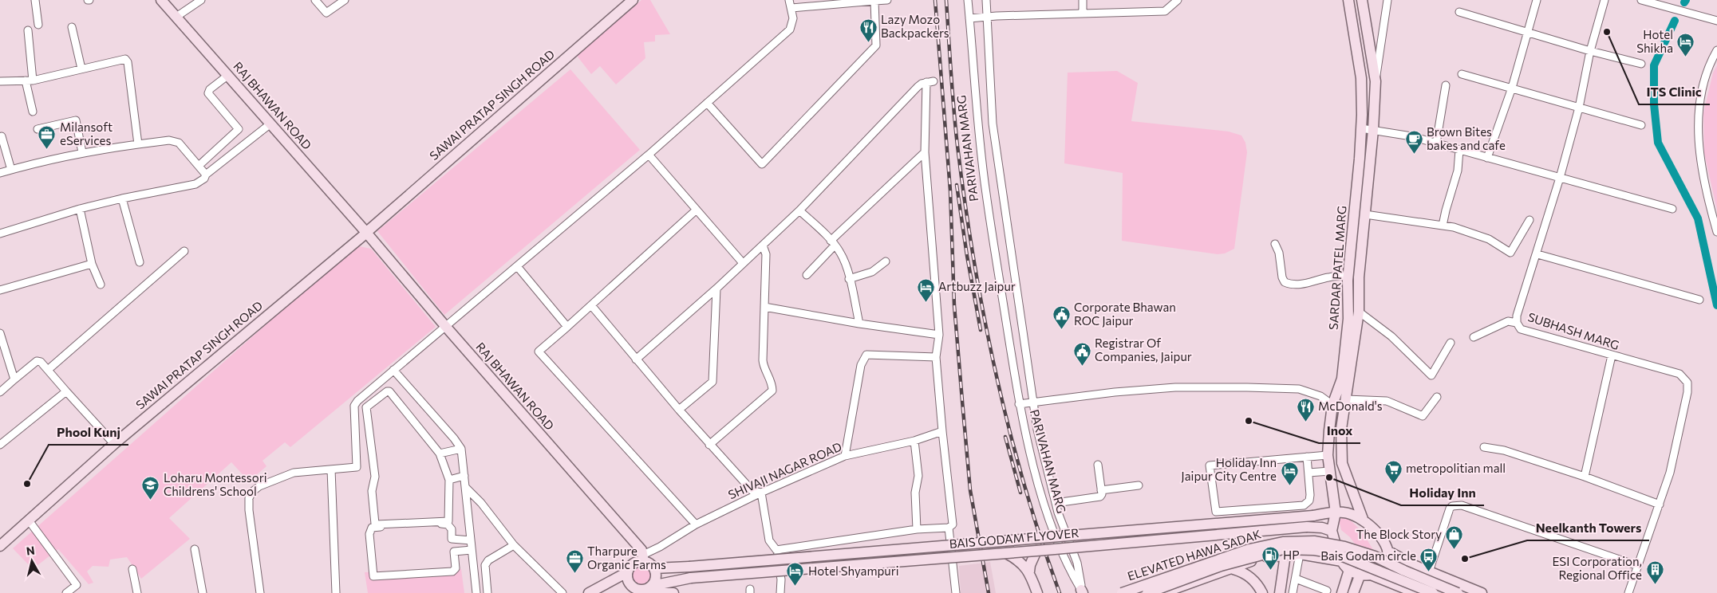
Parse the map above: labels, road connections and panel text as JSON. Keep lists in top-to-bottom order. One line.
{"streets":{"street":["SAWAI PRATAP SINGH ROAD","RAJ BHAWAN ROAD","PARIVAHAN MARG","SARDAR PATEL MARG","SUBHASH MARG","SHIVAJI NAGAR ROAD","BAIS GODAM FLYOVER","ELEVATED HAWA SADAK"]},"crossings":[["SAWAI PRATAP SINGH ROAD","RAJ BHAWAN ROAD"],["RAJ BHAWAN ROAD","SHIVAJI NAGAR ROAD"],["RAJ BHAWAN ROAD","BAIS GODAM FLYOVER"],["SARDAR PATEL MARG","BAIS GODAM FLYOVER"],["SHIVAJI NAGAR ROAD","BAIS GODAM FLYOVER"]],"places":{"other":["ITS Clinic","Inox","Holiday Inn","Phool Kunj","Neelkanth Towers"],"restaurant":["Lazy Mozo Backpackers","McDonald's"],"hotel":["Hotel Shikha","Artbuzz Jaipur","Holiday Inn Jaipur City Centre","Hotel Shyampuri"],"office":["Milansoft eServices","Tharpure Organic Farms"],"cafe":["Brown Bites bakes and cafe"],"public building":["Corporate Bhawan ROC Jaipur","Registrar Of Companies, Jaipur"],"supermarket":["metropolitian mall"],"school or university":["Loharu Montessori Childrens' School"],"shop":["The Block Story"],"fuel station":["HP"],"bus stop":["Bais Godam circle"],"building":["ESI Corporation, Regional Office"]},"north":"top"}
